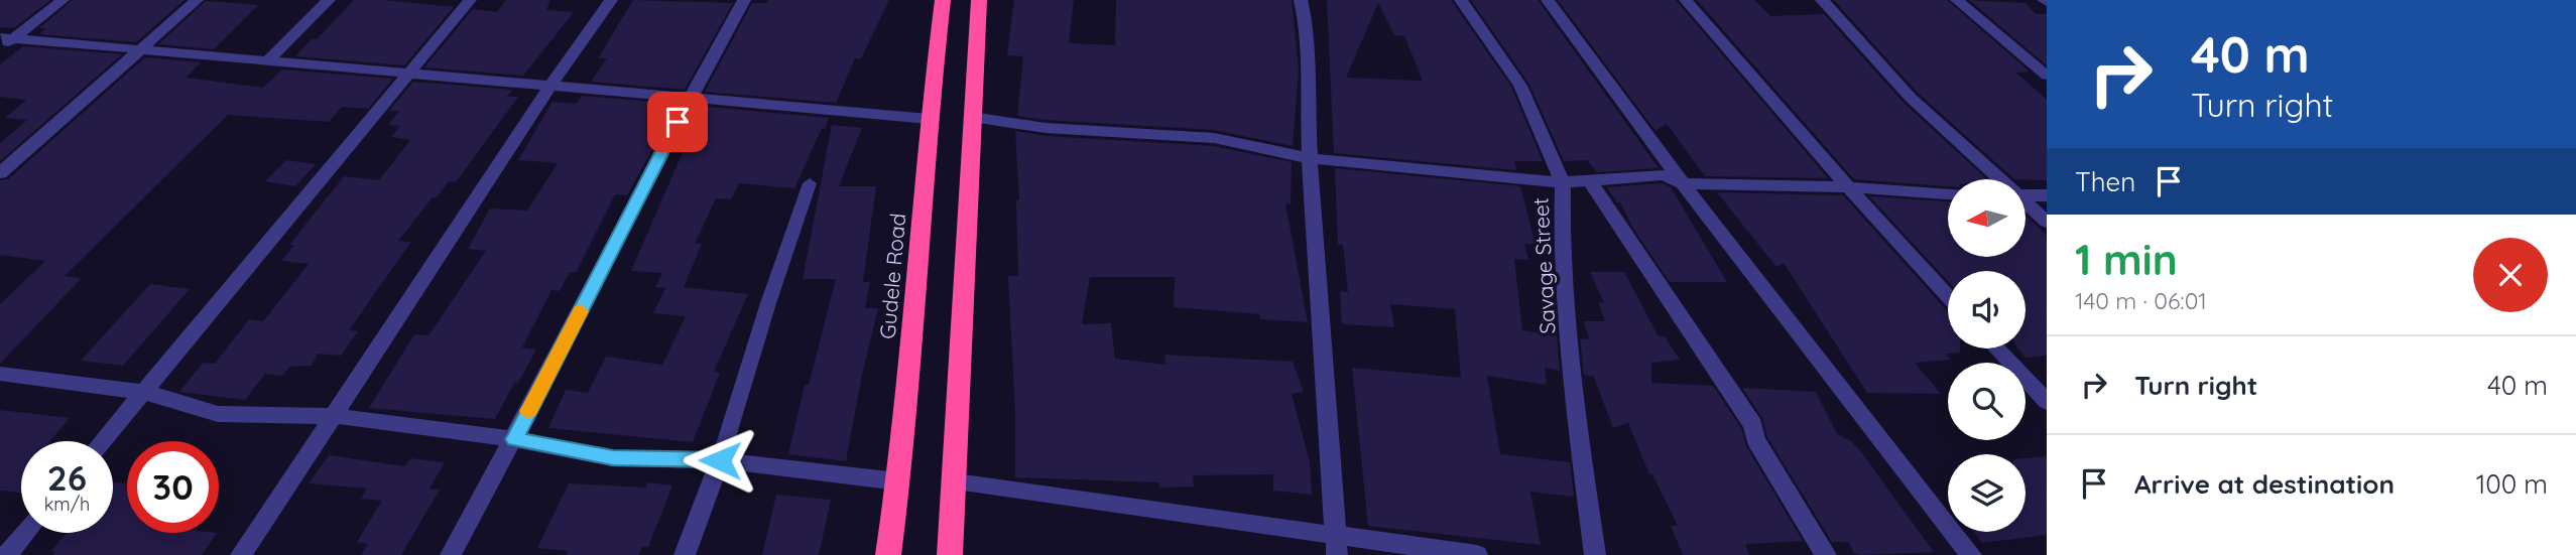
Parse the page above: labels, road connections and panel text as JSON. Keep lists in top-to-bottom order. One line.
{"streets":{"highway":["Gudele Road"],"street":["Savage Street"]},"north":"left","page":{"turn":["40 m","Turn right"],"then":"Then","heading":["1 min","140 m · 06:01"],"list":[{"name":"Turn right","value":"40 m"},{"name":"Arrive at destination","value":"100 m"}],"speed":"26 km/h","limit":"30"}}
